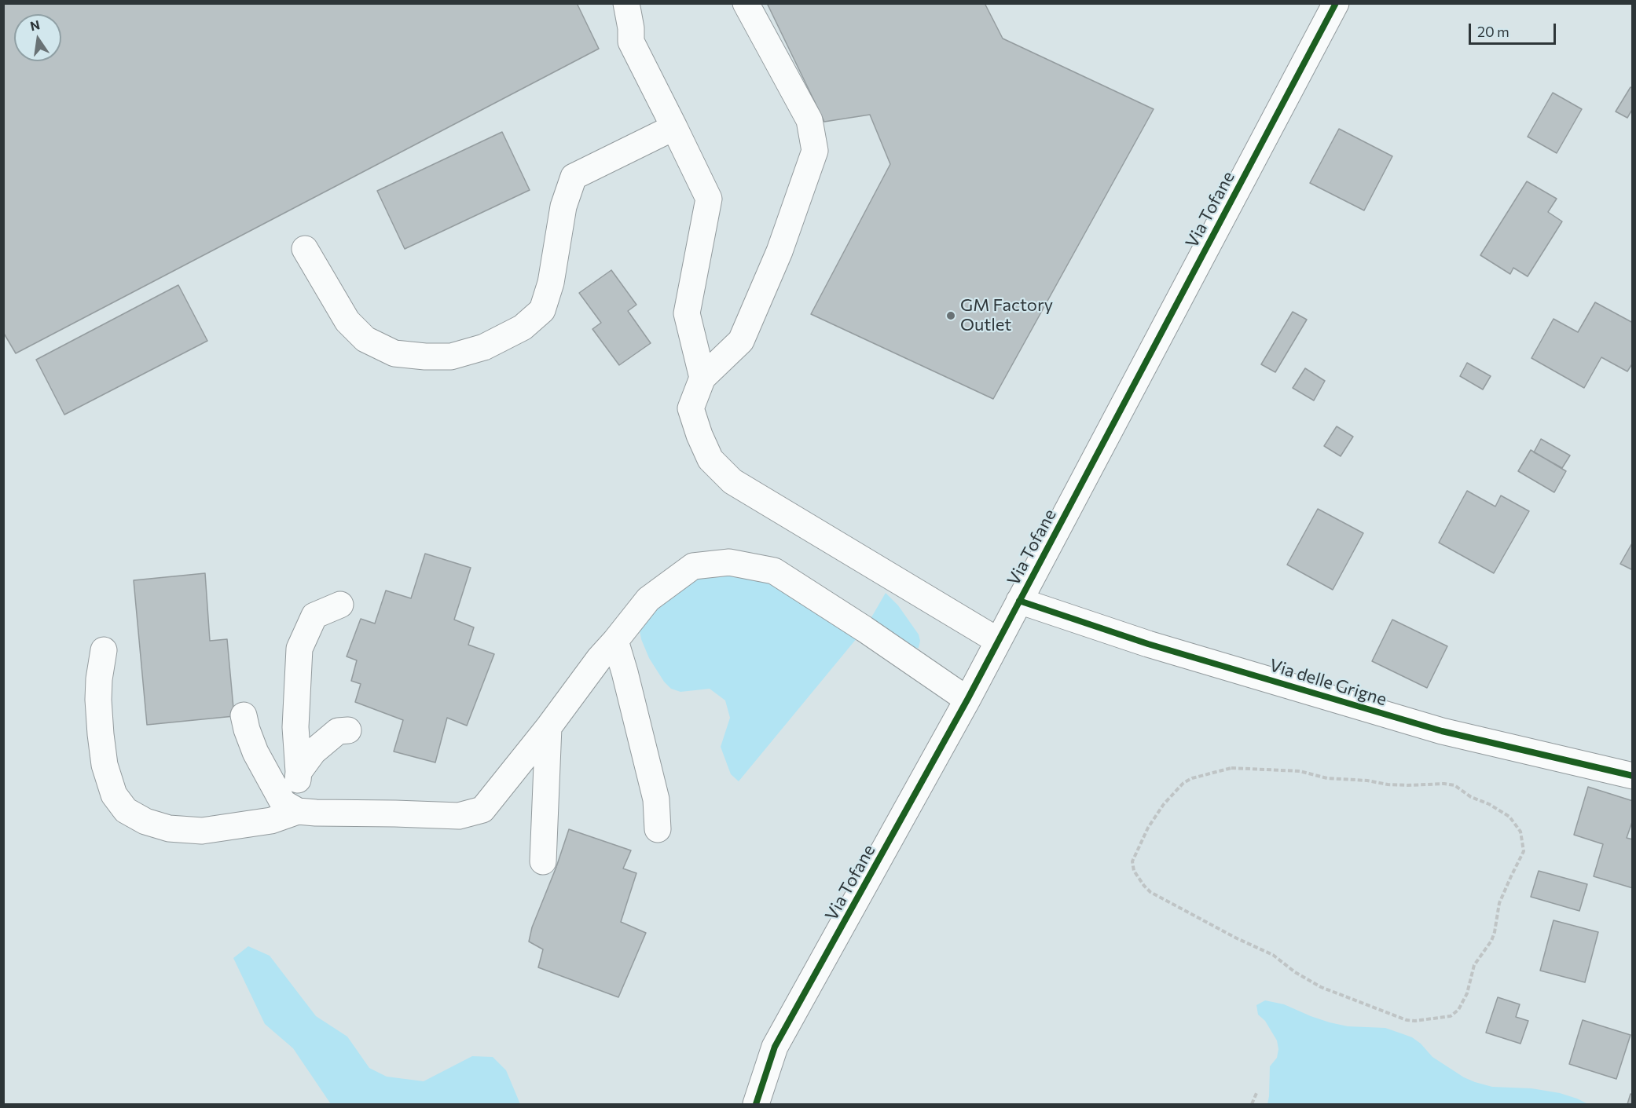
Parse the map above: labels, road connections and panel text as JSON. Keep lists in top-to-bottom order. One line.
{"streets":{"street":["Via Tofane","Via delle Grigne"]},"crossings":[["Via Tofane","Via delle Grigne"]],"places":["GM Factory Outlet"],"scale_bar":"20 m","north":"top"}
